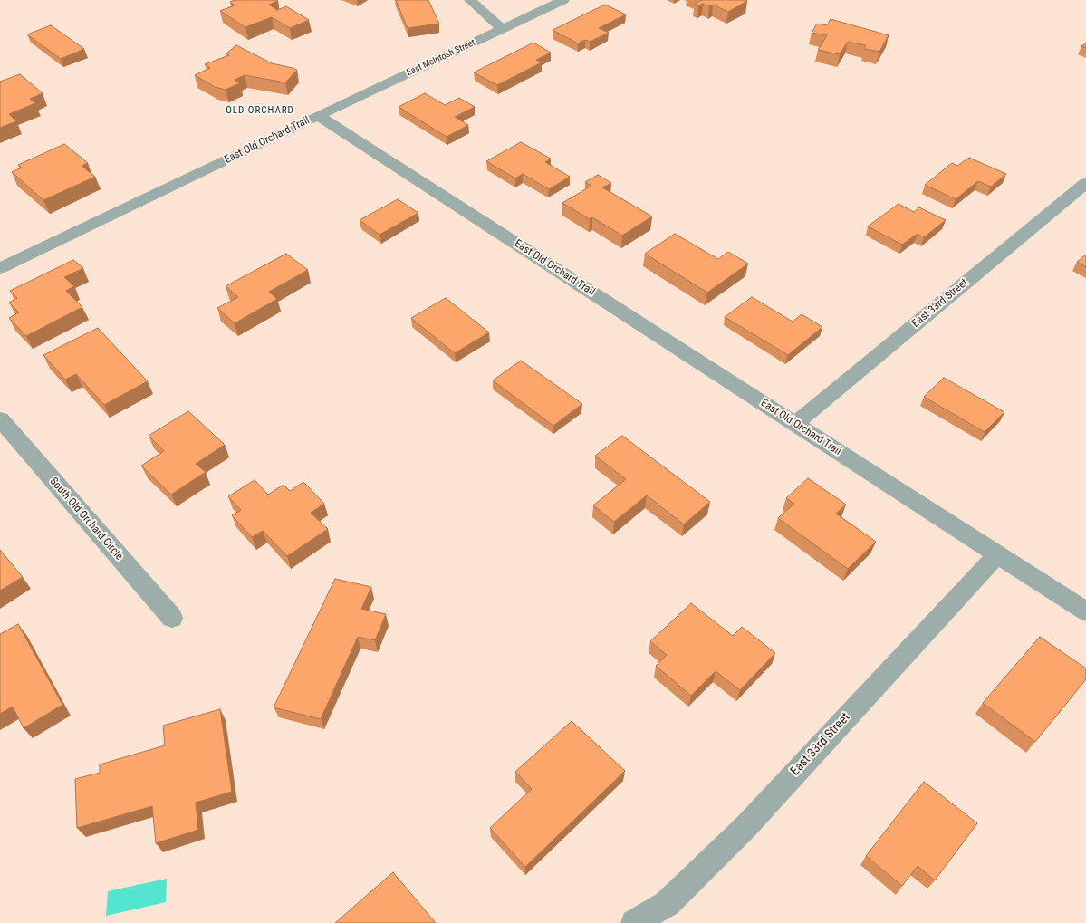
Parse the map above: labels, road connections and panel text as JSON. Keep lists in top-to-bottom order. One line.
{"streets":{"street":["East McIntosh Street","East Old Orchard Trail","East 33rd Street","South Old Orchard Circle"]},"crossings":[["East McIntosh Street","East Old Orchard Trail"],["East Old Orchard Trail","East 33rd Street"]],"districts":["OLD ORCHARD"]}
